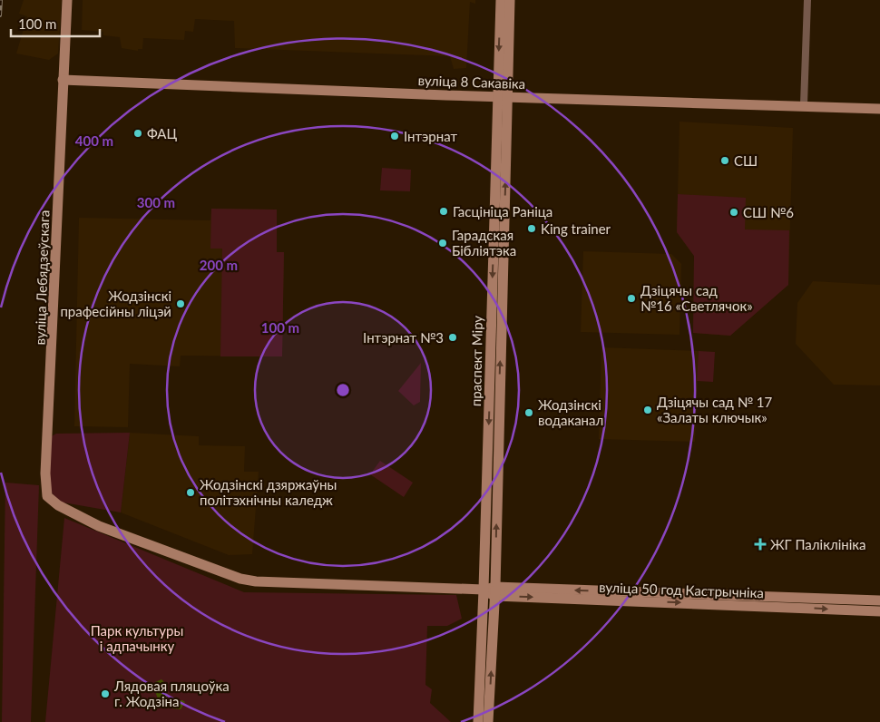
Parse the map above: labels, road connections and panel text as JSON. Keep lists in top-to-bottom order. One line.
{"streets":{"main road":["вуліца 8 Сакавіка","вуліца Лебядзеўскага","праспект Міру","вуліца 50 год Кастрычніка"]},"crossings":[["вуліца 8 Сакавіка","вуліца Лебядзеўскага"],["вуліца 8 Сакавіка","праспект Міру"],["вуліца Лебядзеўскага","вуліца 50 год Кастрычніка"],["праспект Міру","вуліца 50 год Кастрычніка"]],"parks":["Парк культуры і адпачынку"],"places":{"other":["ФАЦ","Інтэрнат","СШ","Гасцініца Раніца","СШ №6","King trainer","Гарадская Бібліятэка","Дзіцячы сад №16 «Светлячок»","Жодзінскі прафесійны ліцэй","Інтэрнат №3","Дзіцячы сад № 17 «Залаты ключык»","Жодзінскі водаканал","Жодзінскі дзяржаўны політэхнічны каледж","Лядовая пляцоўка г. Жодзіна"],"health":["ЖГ Паліклініка"]},"scale_bar":"100 m","rings":["400 m","300 m","200 m","100 m"]}
